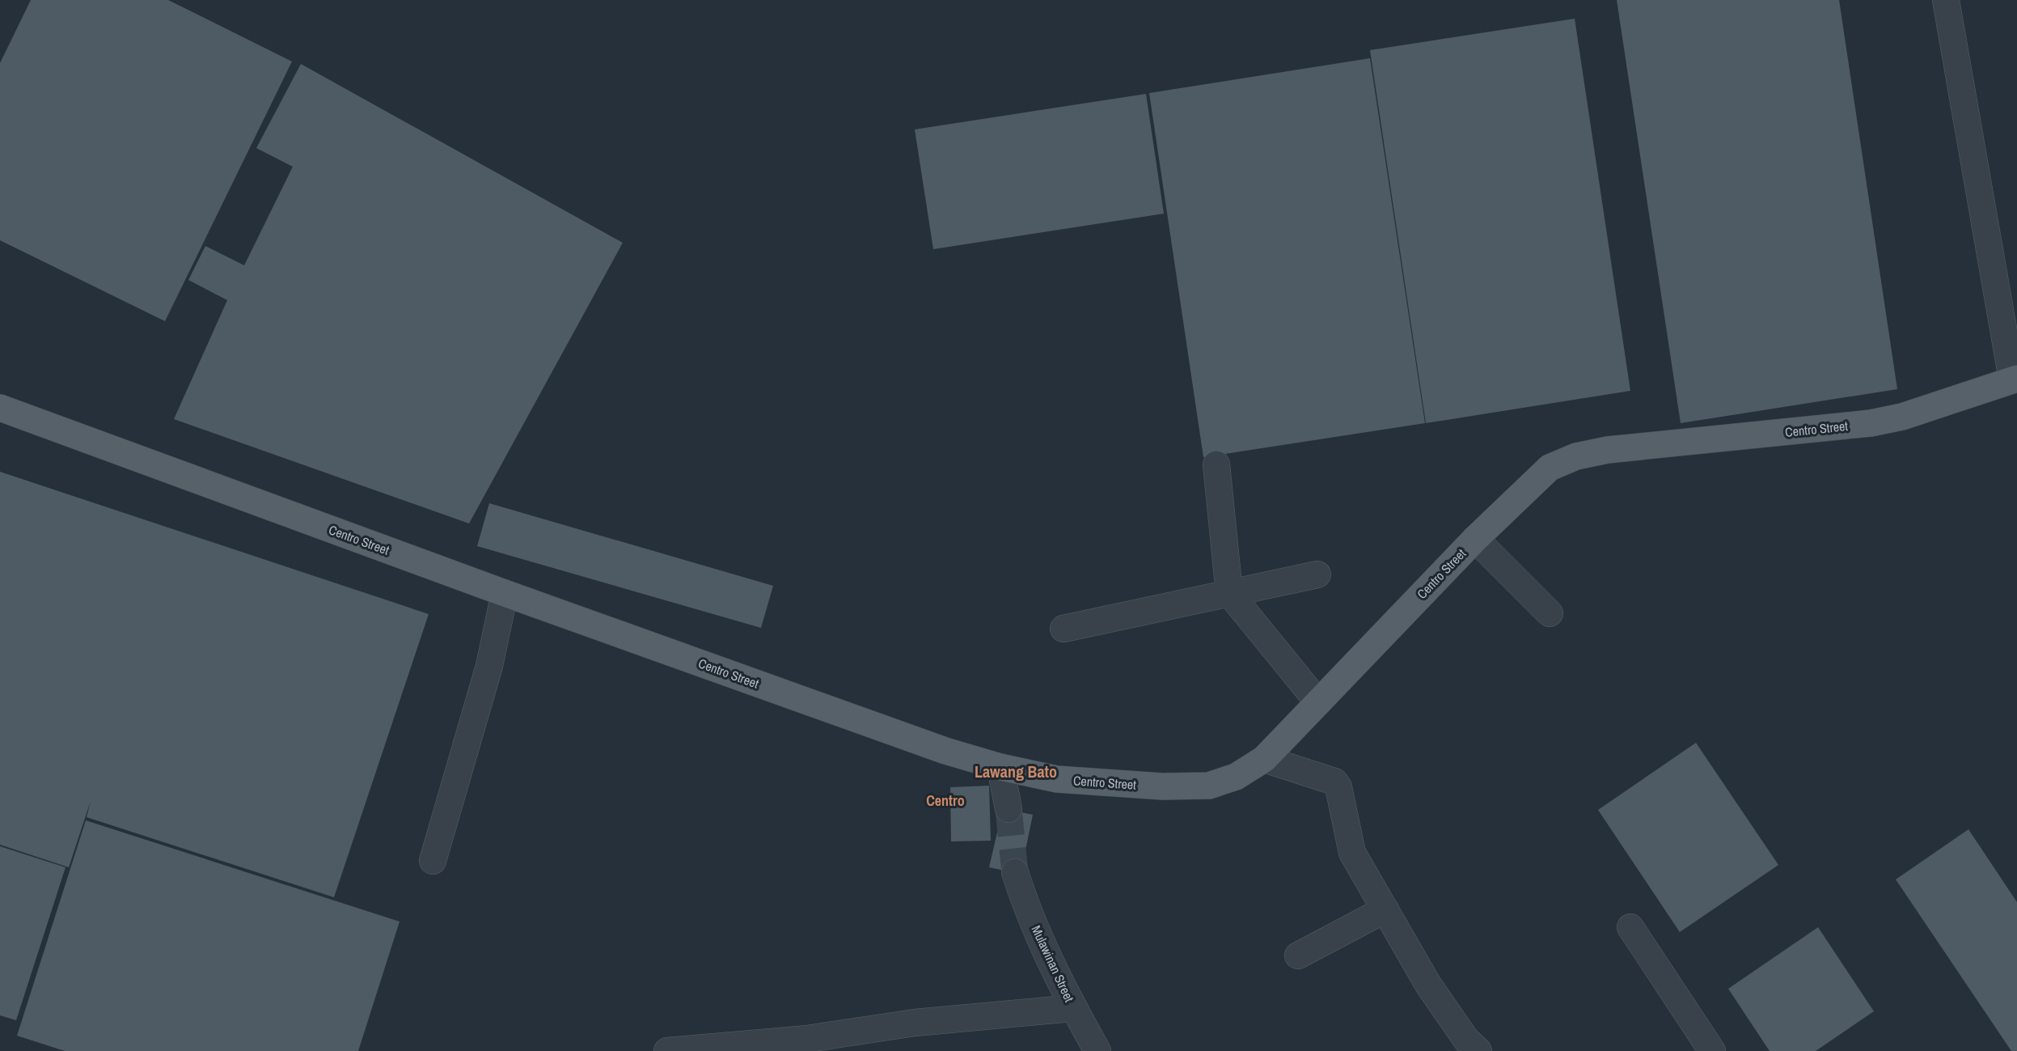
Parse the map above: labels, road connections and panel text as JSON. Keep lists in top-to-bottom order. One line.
{"streets":{"main road":["Centro Street"],"street":["Mulawinan Street"]},"districts":["Lawang Bato","Centro"]}
